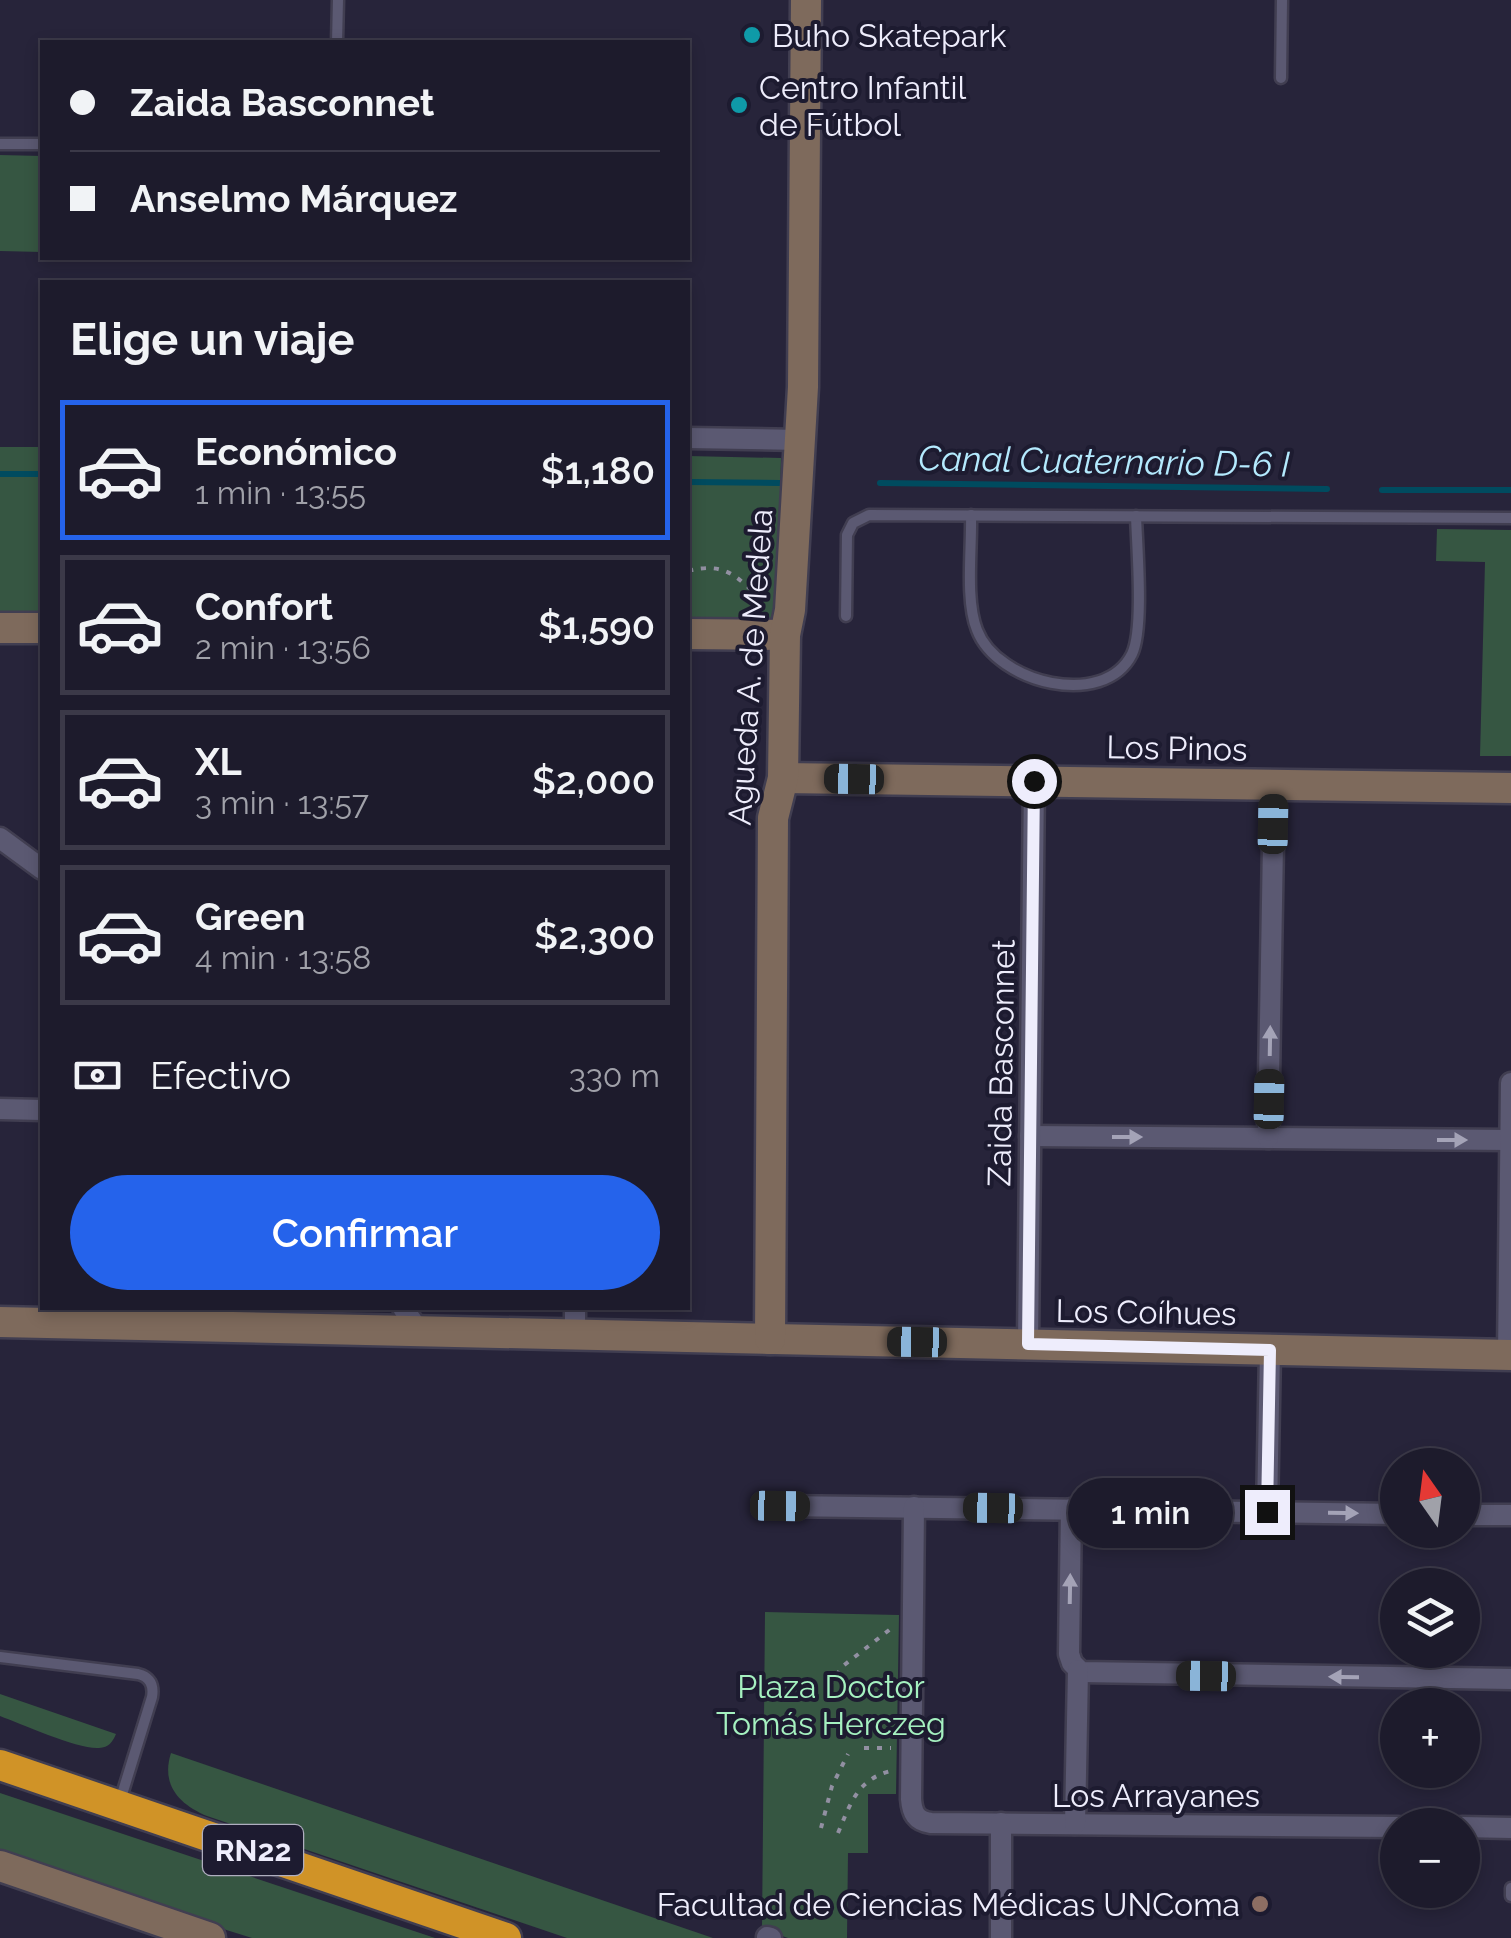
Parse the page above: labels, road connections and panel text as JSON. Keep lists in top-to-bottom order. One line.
{"streets":{"highway":["RN22"],"street":["Agueda A. de Medela","Los Pinos","Zaida Basconnet","Los Coíhues","Los Arrayanes"]},"crossings":[["Agueda A. de Medela","Los Pinos"],["Agueda A. de Medela","Los Coíhues"],["Los Pinos","Zaida Basconnet"],["Zaida Basconnet","Los Coíhues"]],"water":["Canal Cuaternario D-6 I"],"parks":["Plaza Doctor Tomás Herczeg"],"places":["Buho Skatepark","Centro Infantil de Fútbol","Facultad de Ciencias Médicas UNComa"],"north":"top","page":{"banner":["Zaida Basconnet","Anselmo Márquez"],"heading":"Elige un viaje","list":[{"name":"Económico","note":"1 min · 13:55","value":"$1,180"},{"name":"Confort","note":"2 min · 13:56","value":"$1,590"},{"name":"XL","note":"3 min · 13:57","value":"$2,000"},{"name":"Green","note":"4 min · 13:58","value":"$2,300"}],"pay":["Efectivo","330 m"],"buttons":"Confirmar","map_buttons":["+","−"],"bubble":"1 min"}}
